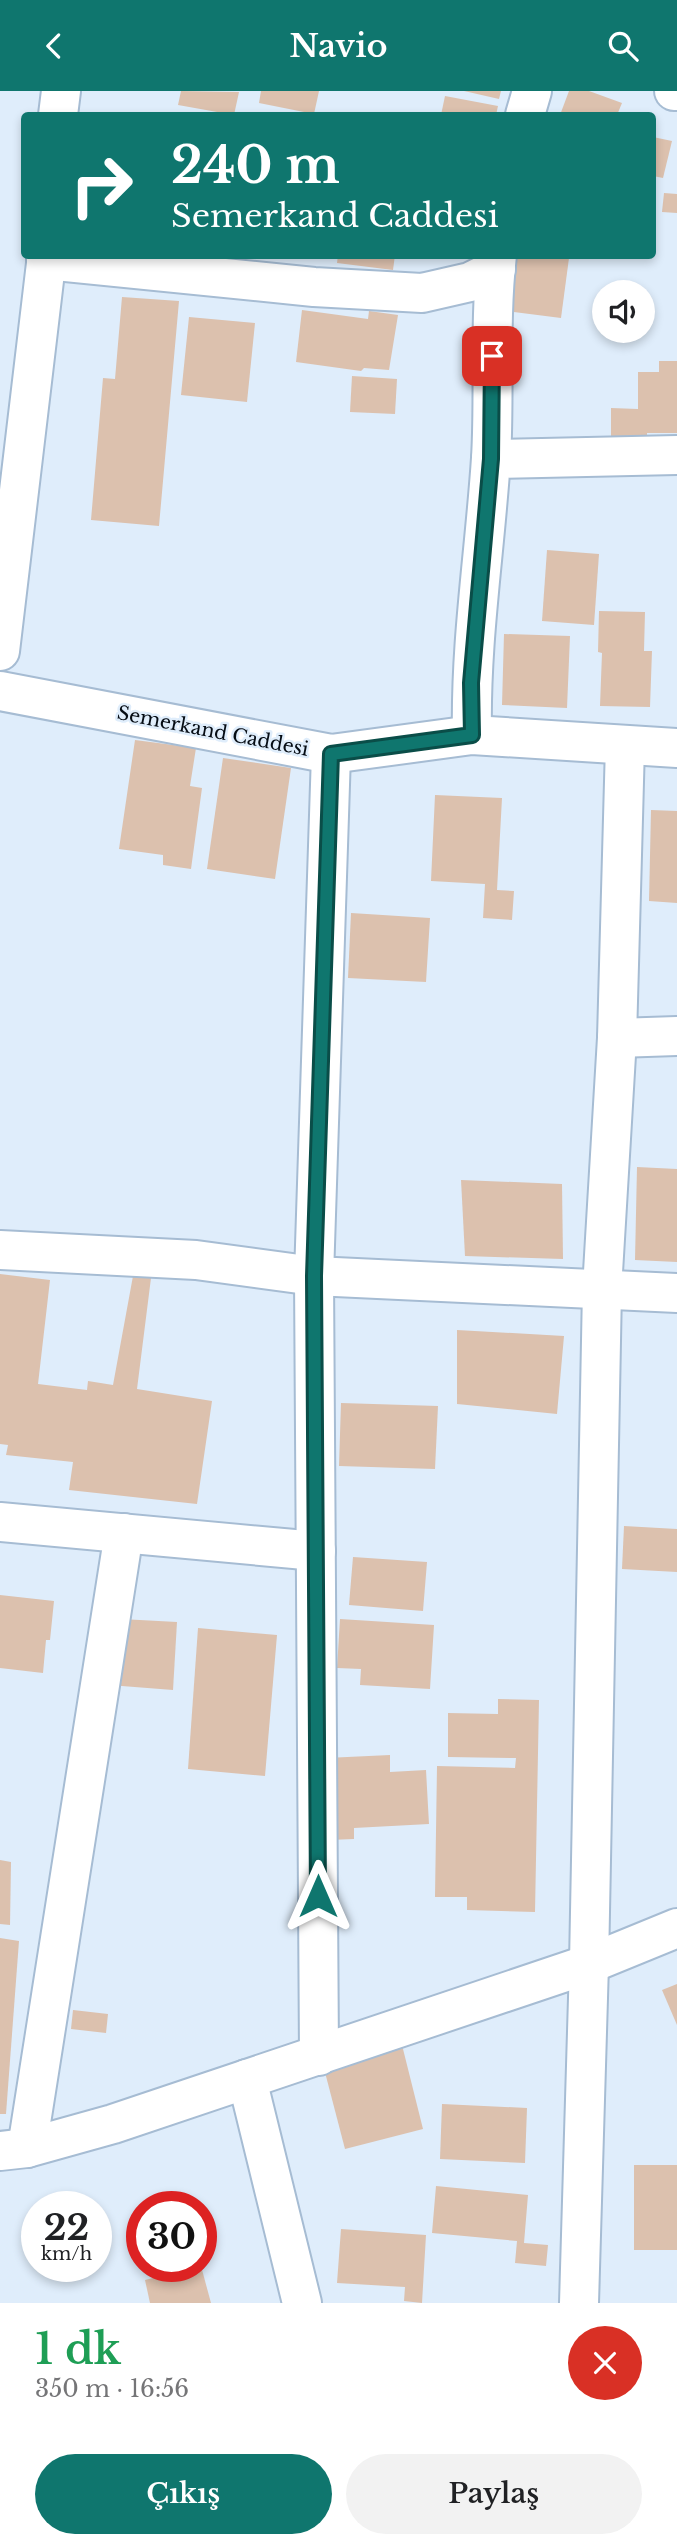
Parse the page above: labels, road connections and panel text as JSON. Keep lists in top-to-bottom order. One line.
{"streets":{"street":["Semerkand Caddesi"]},"page":{"header":"Navio","turn":["240 m","Semerkand Caddesi"],"speed":"22 km/h","limit":"30","heading":["1 dk","350 m · 16:56"],"buttons":["Çıkış","Paylaş"]}}
